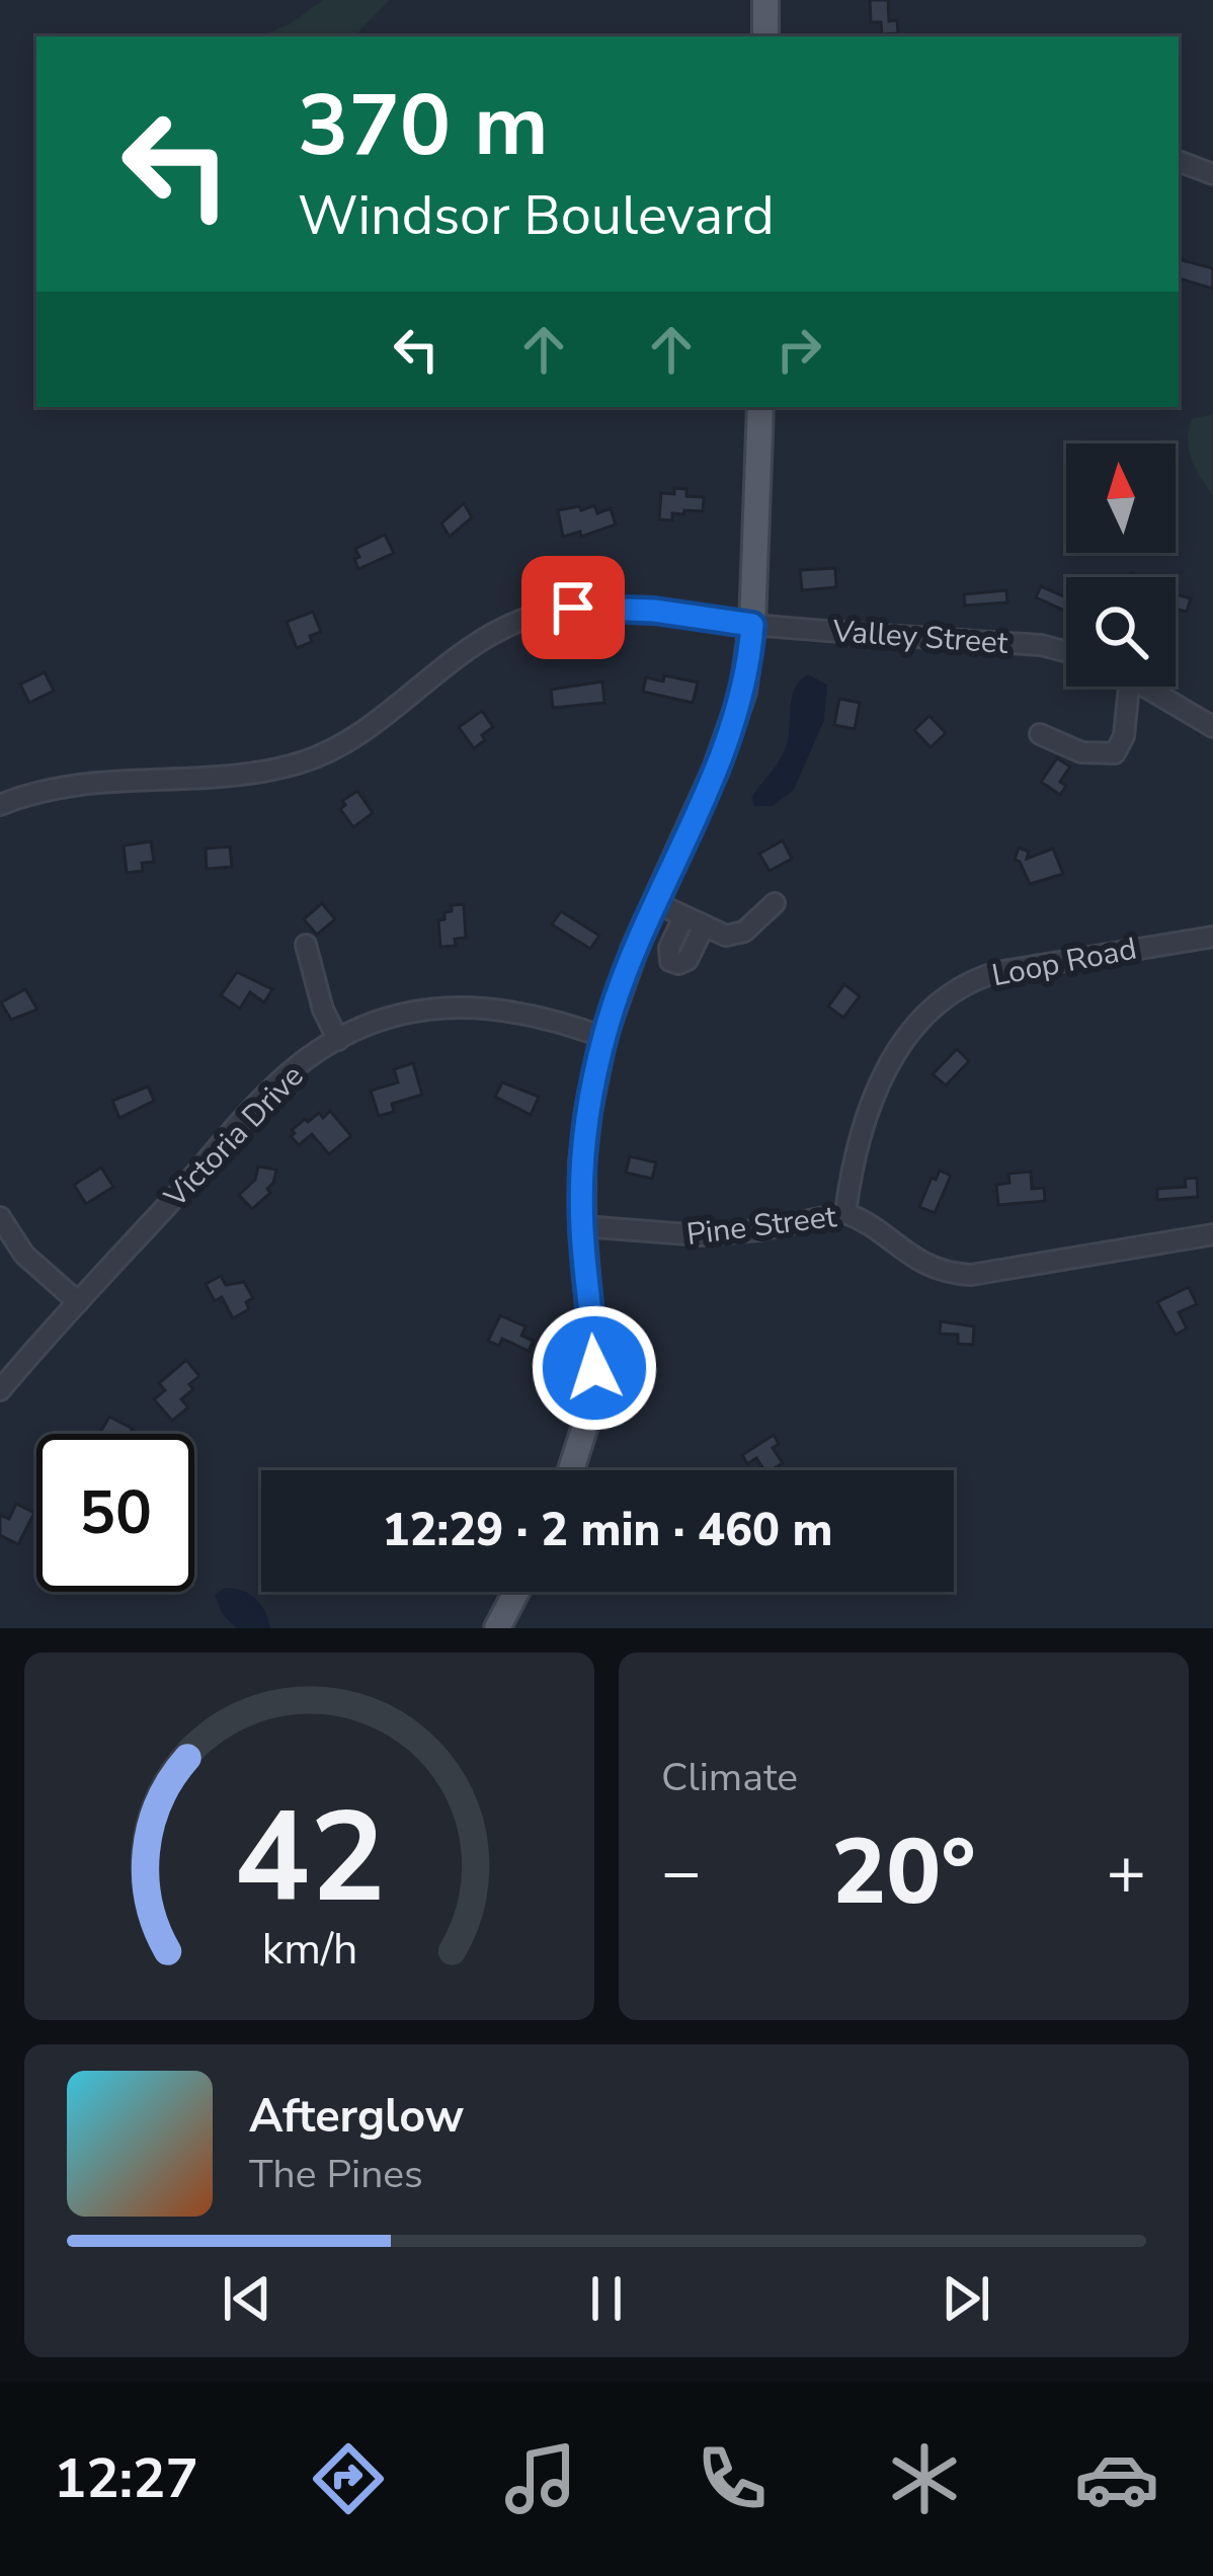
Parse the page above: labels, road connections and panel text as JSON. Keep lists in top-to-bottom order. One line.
{"streets":{"street":["Valley Street","Loop Road","Victoria Drive","Pine Street"]},"crossings":[["Loop Road","Pine Street"]],"north":"top","page":{"turn":["370 m","Windsor Boulevard"],"limit":"50","trip":"12:29 · 2 min · 460 m","tile":"Climate","heat":["−","20°","+"],"song":["Afterglow","The Pines"],"tabs":"12:27","gauge":["42","km/h"]}}
